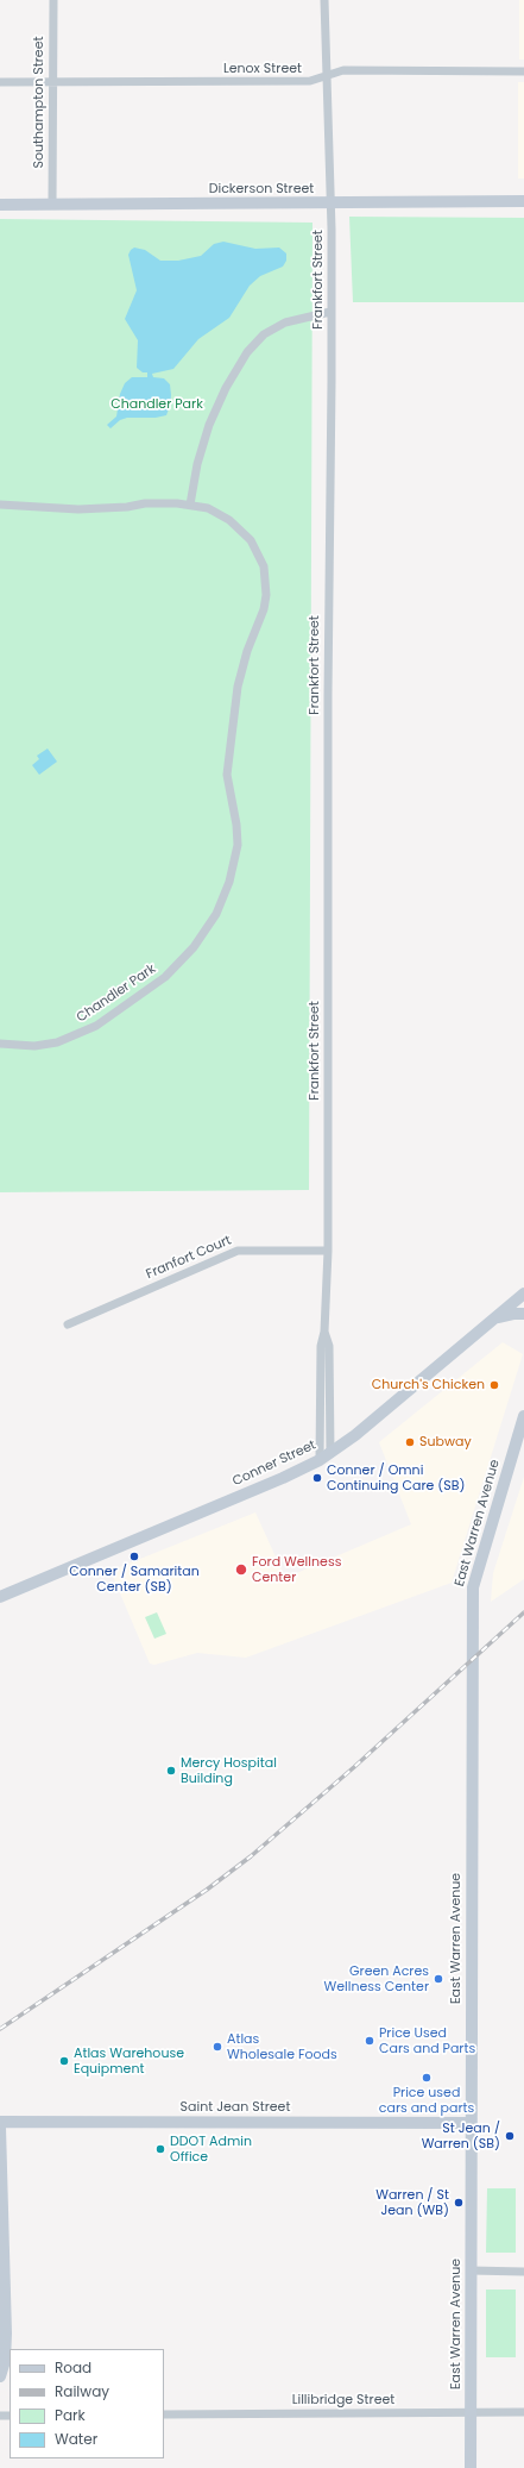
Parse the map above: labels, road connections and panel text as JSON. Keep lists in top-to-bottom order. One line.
{"streets":{"main road":["Dickerson Street","Conner Street","East Warren Avenue","Saint Jean Street"],"street":["Lenox Street","Southampton Street","Frankfort Street","Chandler Park","Franfort Court","Lillibridge Street"]},"crossings":[["Lenox Street","Southampton Street"],["Lenox Street","Frankfort Street"],["Southampton Street","Dickerson Street"],["Dickerson Street","Frankfort Street"],["Frankfort Street","Franfort Court"],["East Warren Avenue","Saint Jean Street"],["East Warren Avenue","Lillibridge Street"]],"parks":["Chandler Park"],"places":["Church's Chicken","Subway","Conner / Omni Continuing Care (SB)","Conner / Samaritan Center (SB)","Ford Wellness Center","Mercy Hospital Building","Green Acres Wellness Center","Price Used Cars and Parts","Atlas Wholesale Foods","Atlas Warehouse Equipment","Price used cars and parts","St Jean / Warren (SB)","DDOT Admin Office","Warren / St Jean (WB)"],"legend":["Road","Railway","Park","Water"]}
